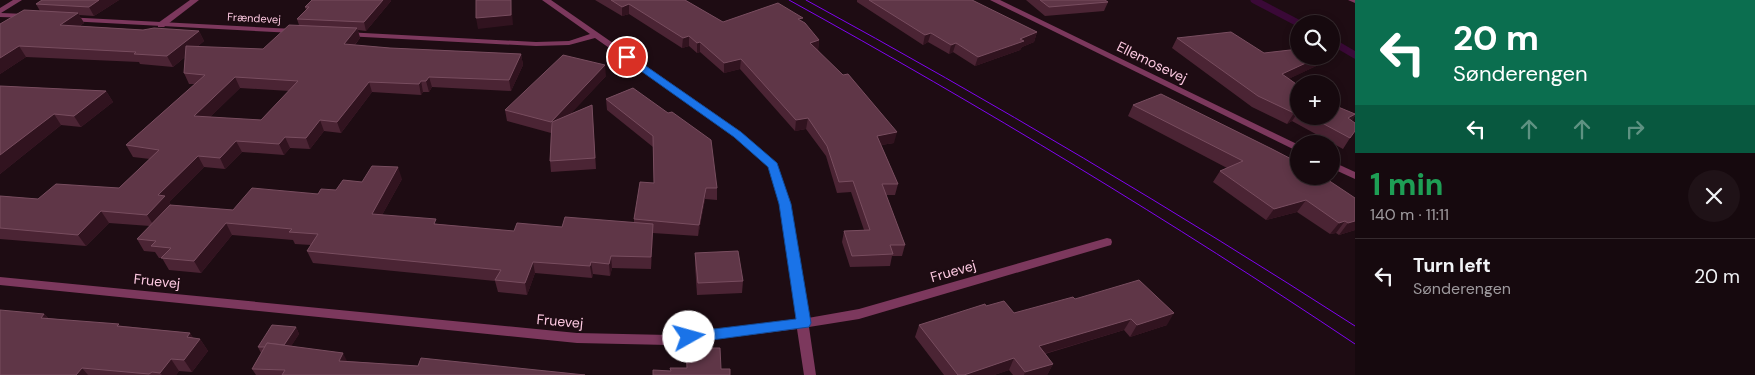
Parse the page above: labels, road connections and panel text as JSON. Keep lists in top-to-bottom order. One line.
{"streets":{"street":["Frændevej","Ellemosevej","Fruevej"]},"page":{"turn":["20 m","Sønderengen"],"map_buttons":["+","−"],"heading":["1 min","140 m · 11:11"],"list":[{"name":"Turn left","note":"Sønderengen","value":"20 m"}]}}
